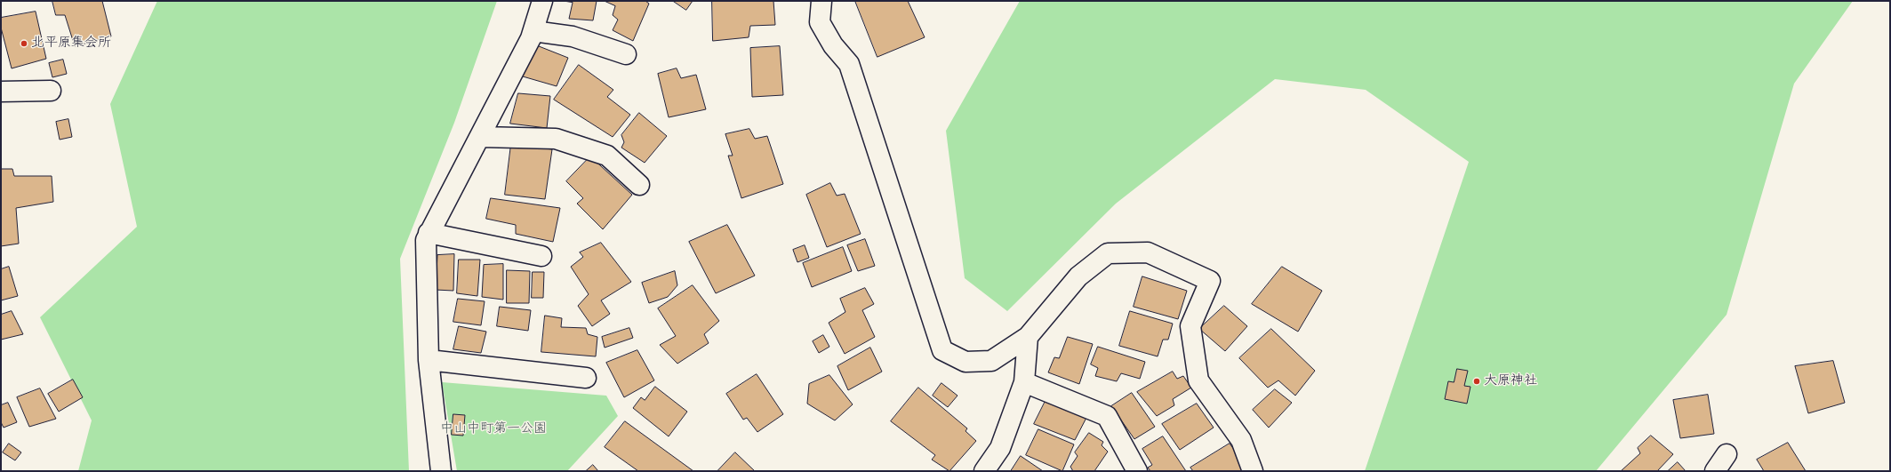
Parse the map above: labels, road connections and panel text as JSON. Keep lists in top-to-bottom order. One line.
{"parks":["中山中町第一公園"],"places":["北平原集会所","大原神社"]}
